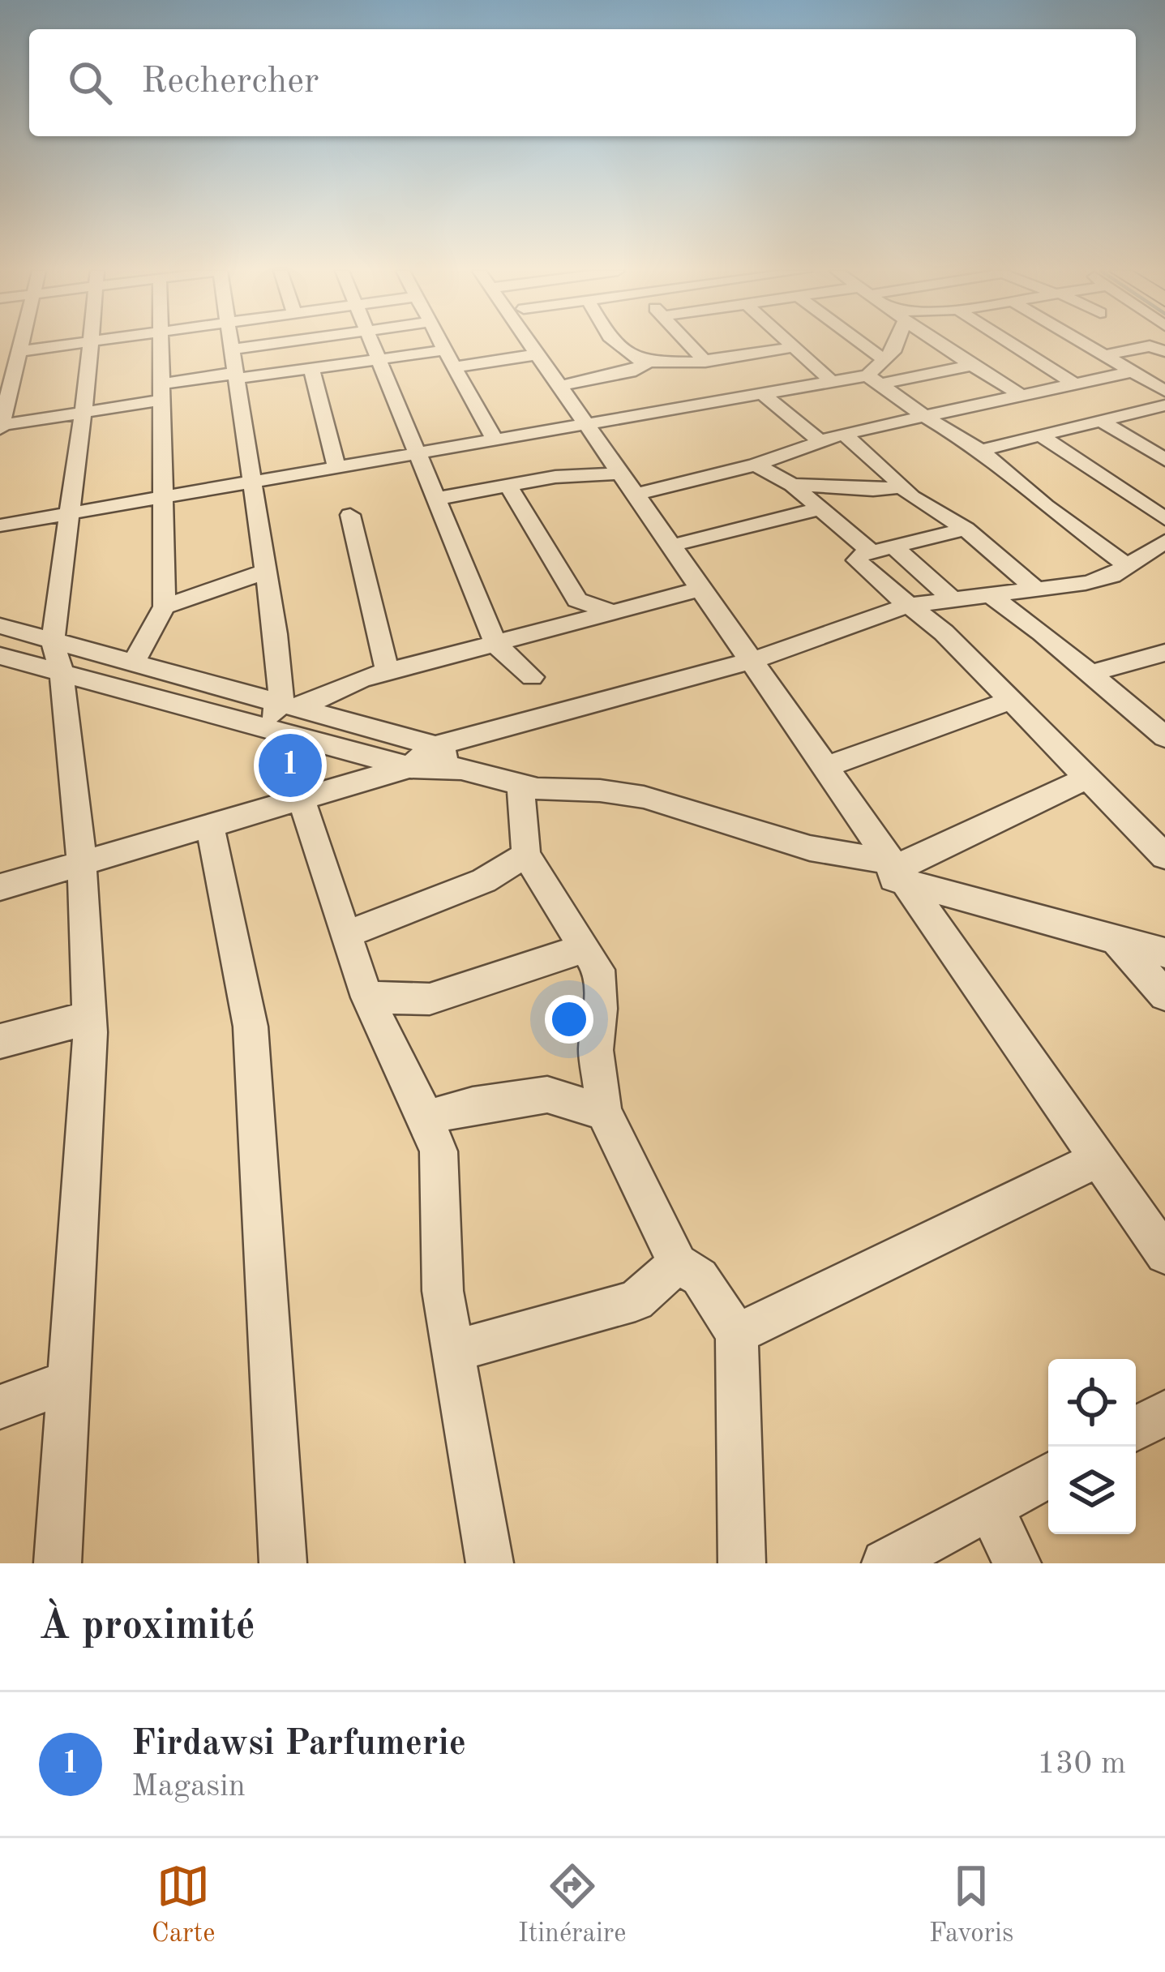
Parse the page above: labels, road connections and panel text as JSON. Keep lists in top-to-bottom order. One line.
{"page":{"search":"Rechercher","pins":"1","heading":"À proximité","list":[{"mark":"1","name":"Firdawsi Parfumerie","note":"Magasin","value":"130 m"}],"nav":["Carte","Itinéraire","Favoris"]}}
